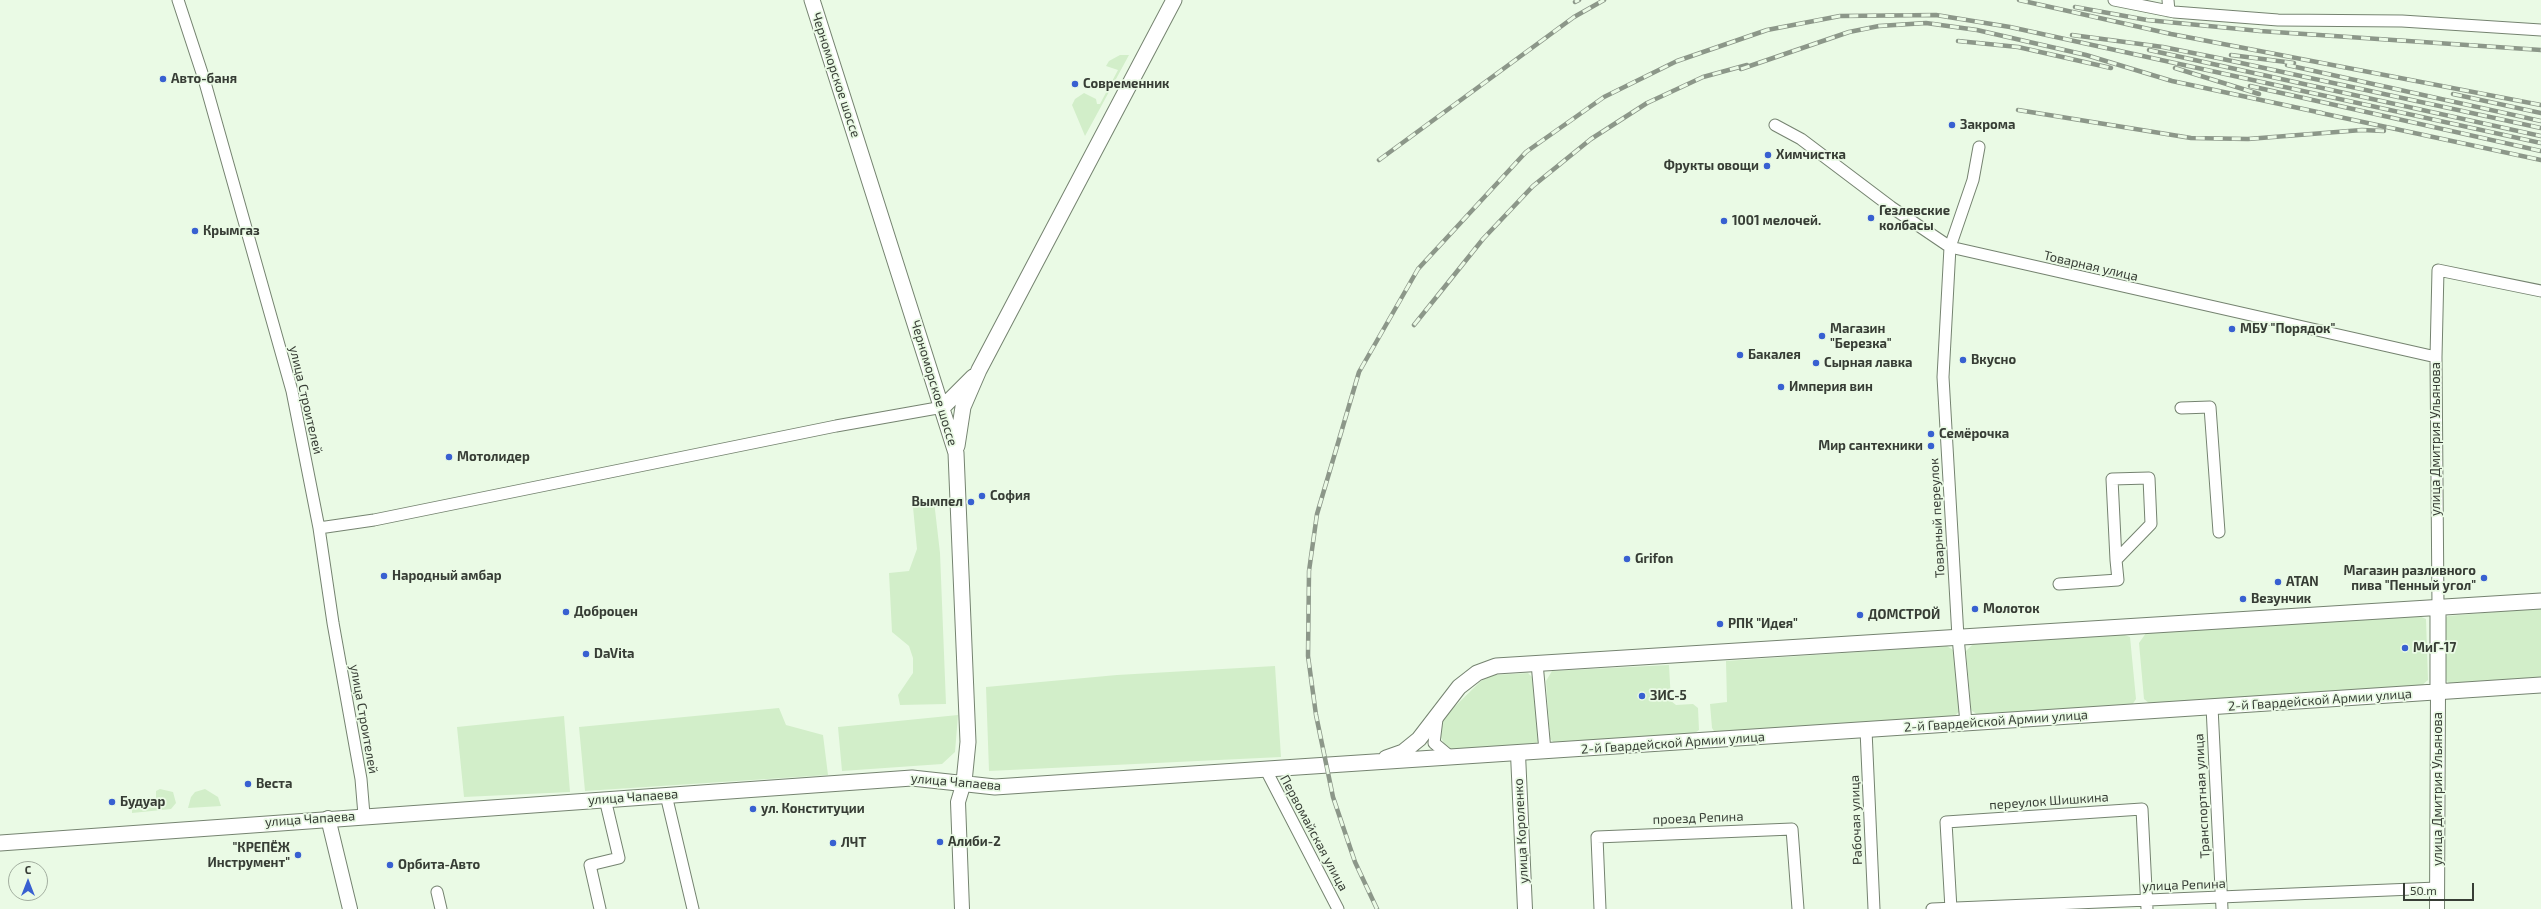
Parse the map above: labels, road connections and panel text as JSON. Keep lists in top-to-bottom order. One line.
{"streets":{"main road":["Черноморское шоссе","2-й Гвардейской Армии улица","улица Чапаева"],"street":["Товарная улица","улица Строителей","улица Дмитрия Ульянова","Товарный переулок","Транспортная улица","переулок Шишкина","проезд Репина","Рабочая улица","улица Короленко","Первомайская улица","улица Репина"]},"crossings":[["Черноморское шоссе","улица Чапаева"],["Товарная улица","улица Дмитрия Ульянова"],["Товарная улица","Товарный переулок"],["улица Строителей","улица Чапаева"],["улица Дмитрия Ульянова","2-й Гвардейской Армии улица"],["улица Дмитрия Ульянова","улица Репина"],["Товарный переулок","2-й Гвардейской Армии улица"],["2-й Гвардейской Армии улица","улица Чапаева"],["2-й Гвардейской Армии улица","Транспортная улица"],["2-й Гвардейской Армии улица","Рабочая улица"],["2-й Гвардейской Армии улица","улица Короленко"],["улица Чапаева","Первомайская улица"],["Транспортная улица","улица Репина"],["переулок Шишкина","улица Репина"]],"places":["Авто-баня","Современник","Закрома","Химчистка","Фрукты овощи","Гезлевские колбасы","1001 мелочей.","Крымгаз","МБУ \"Порядок\"","Магазин \"Березка\"","Бакалея","Вкусно","Сырная лавка","Империя вин","Семёрочка","Мир сантехники","Мотолидер","София","Вымпел","Grifon","Народный амбар","Магазин разливного пива \"Пенный угол\"","ATAN","Везунчик","Молоток","Доброцен","ДОМСТРОЙ","РПК \"Идея\"","МиГ-17","DaVita","ЗИС-5","Веста","Будуар","ул. Конституции","Алиби-2","ЛЧТ","\"КРЕПЁЖ Инструмент\"","Орбита-Авто"],"scale_bar":"50 m","north":"top"}
